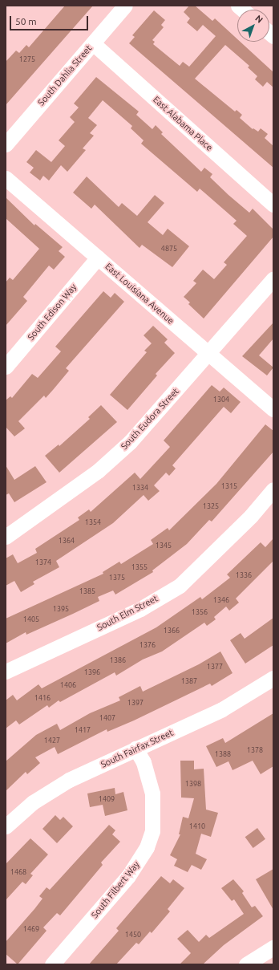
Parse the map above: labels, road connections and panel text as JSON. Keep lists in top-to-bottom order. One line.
{"streets":{"street":["South Dahlia Street","East Alabama Place","East Louisiana Avenue","South Edison Way","South Eudora Street","South Elm Street","South Fairfax Street","South Filbert Way"]},"crossings":[["South Dahlia Street","East Alabama Place"],["East Louisiana Avenue","South Edison Way"],["East Louisiana Avenue","South Eudora Street"],["South Fairfax Street","South Filbert Way"]],"house_numbers":["1275","4875","1304","1315","1334","1325","1354","1364","1345","1374","1355","1336","1375","1385","1346","1395","1356","1405","1366","1376","1386","1377","1396","1387","1406","1416","1397","1407","1417","1427","1378","1388","1398","1409","1410","1468","1469","1450"],"scale_bar":"50 m","north":"top right"}
